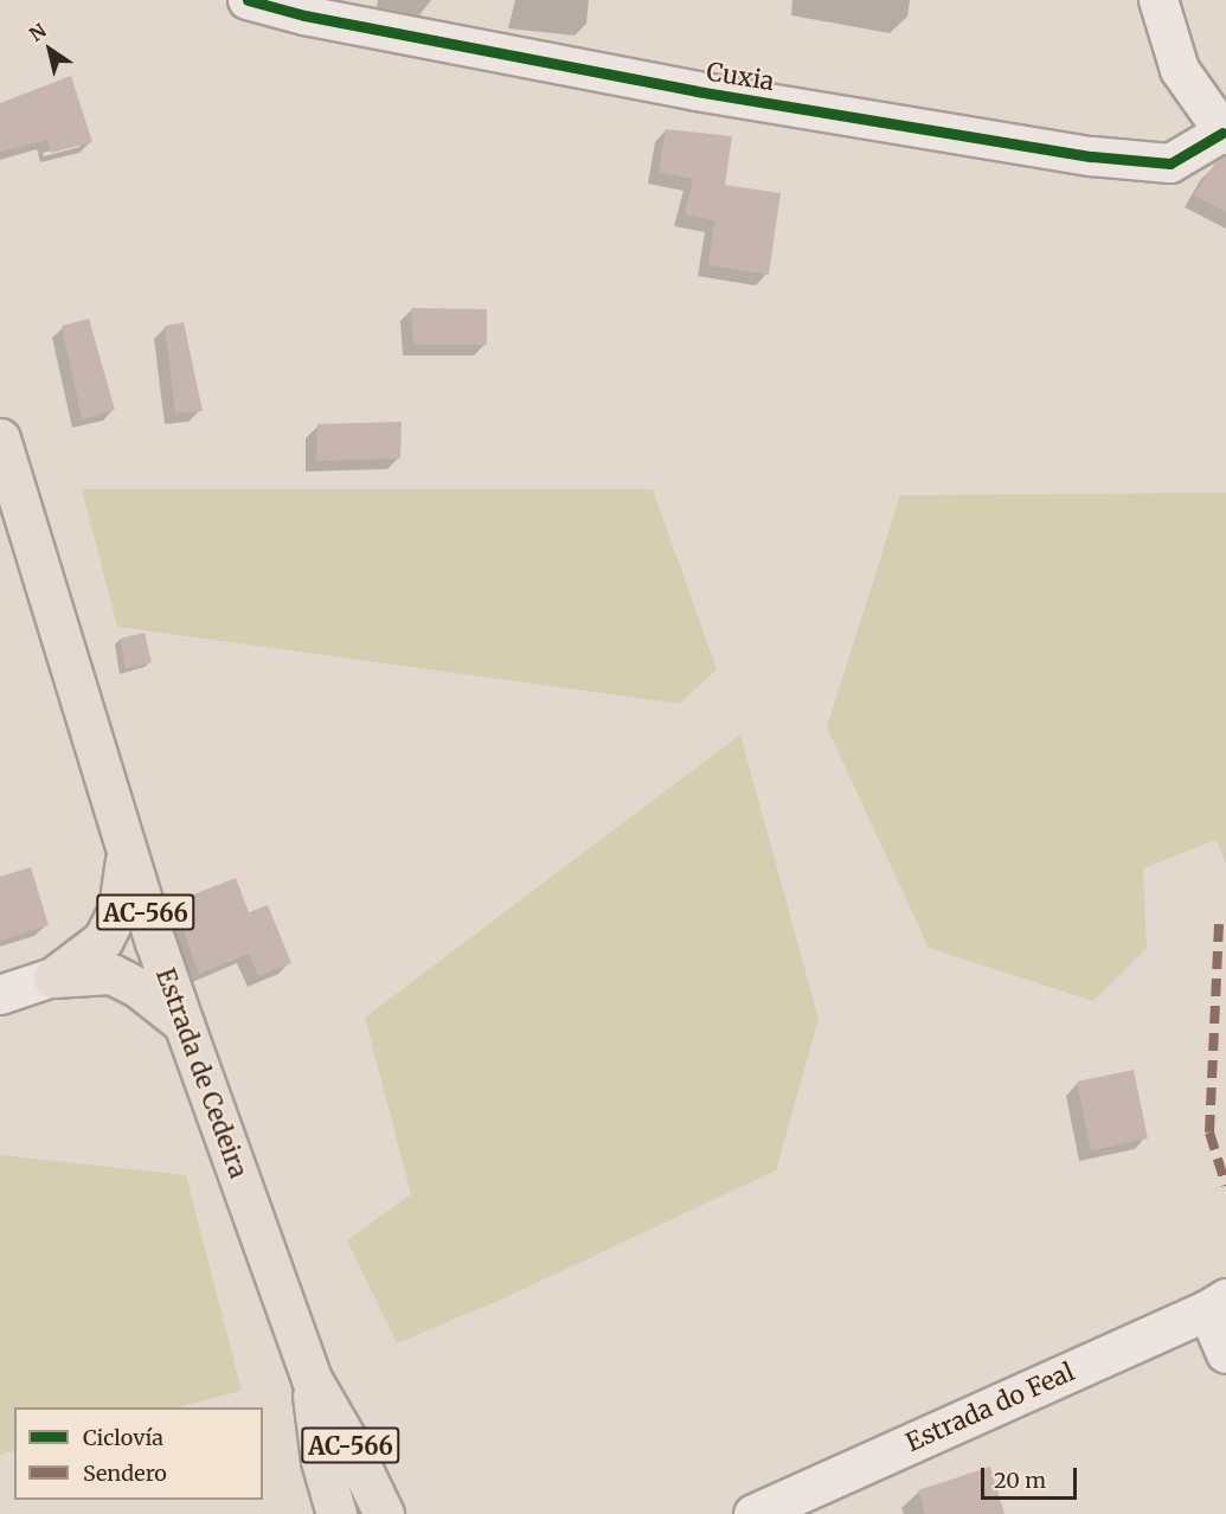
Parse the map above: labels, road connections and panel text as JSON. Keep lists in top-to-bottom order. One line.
{"streets":{"main road":["AC-566","Estrada de Cedeira","Estrada do Feal"],"street":["Cuxia"]},"legend":["Ciclovía","Sendero"],"scale_bar":"20 m","north":"top left"}
